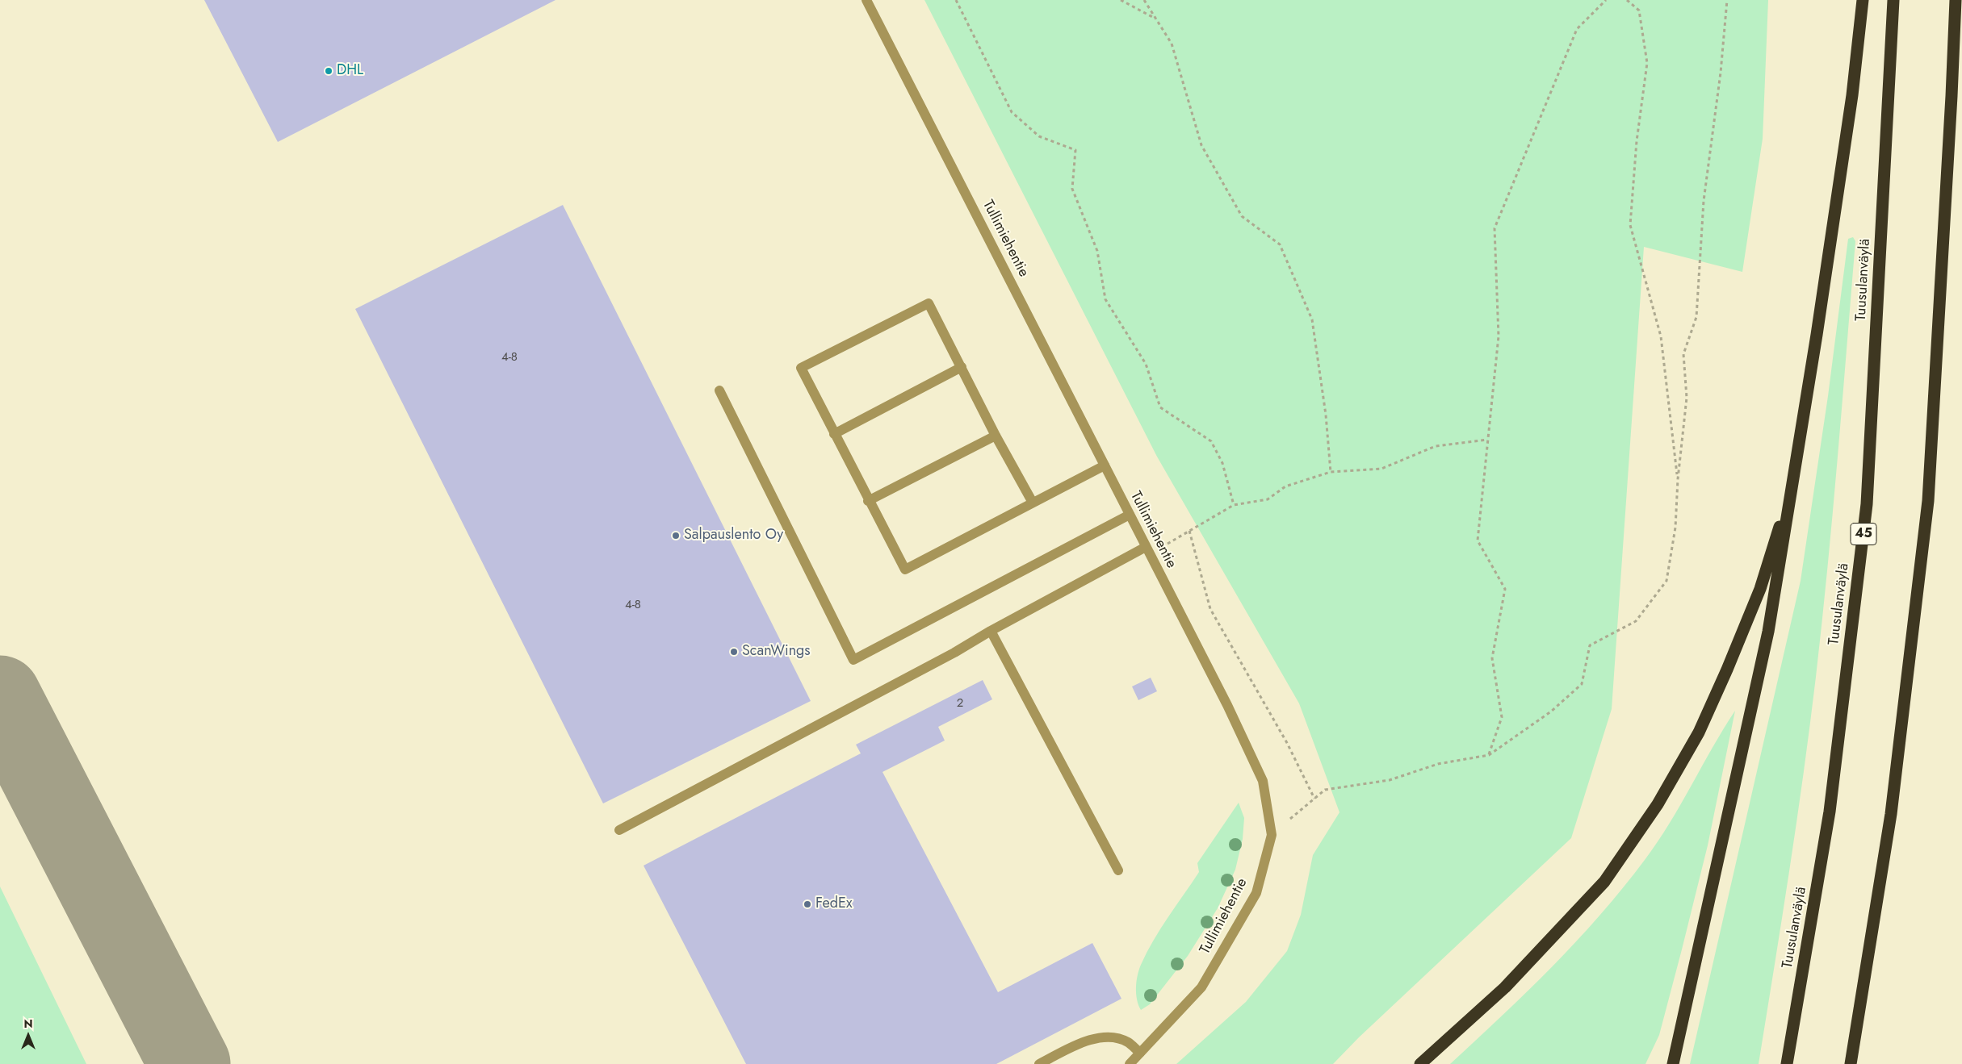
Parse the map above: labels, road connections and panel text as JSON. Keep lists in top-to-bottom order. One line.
{"streets":{"highway":["Tuusulanväylä","45"],"street":["Tullimiehentie"]},"places":["DHL","Salpauslento Oy","ScanWings","FedEx"],"house_numbers":["4-8","4-8","2"],"north":"top"}
